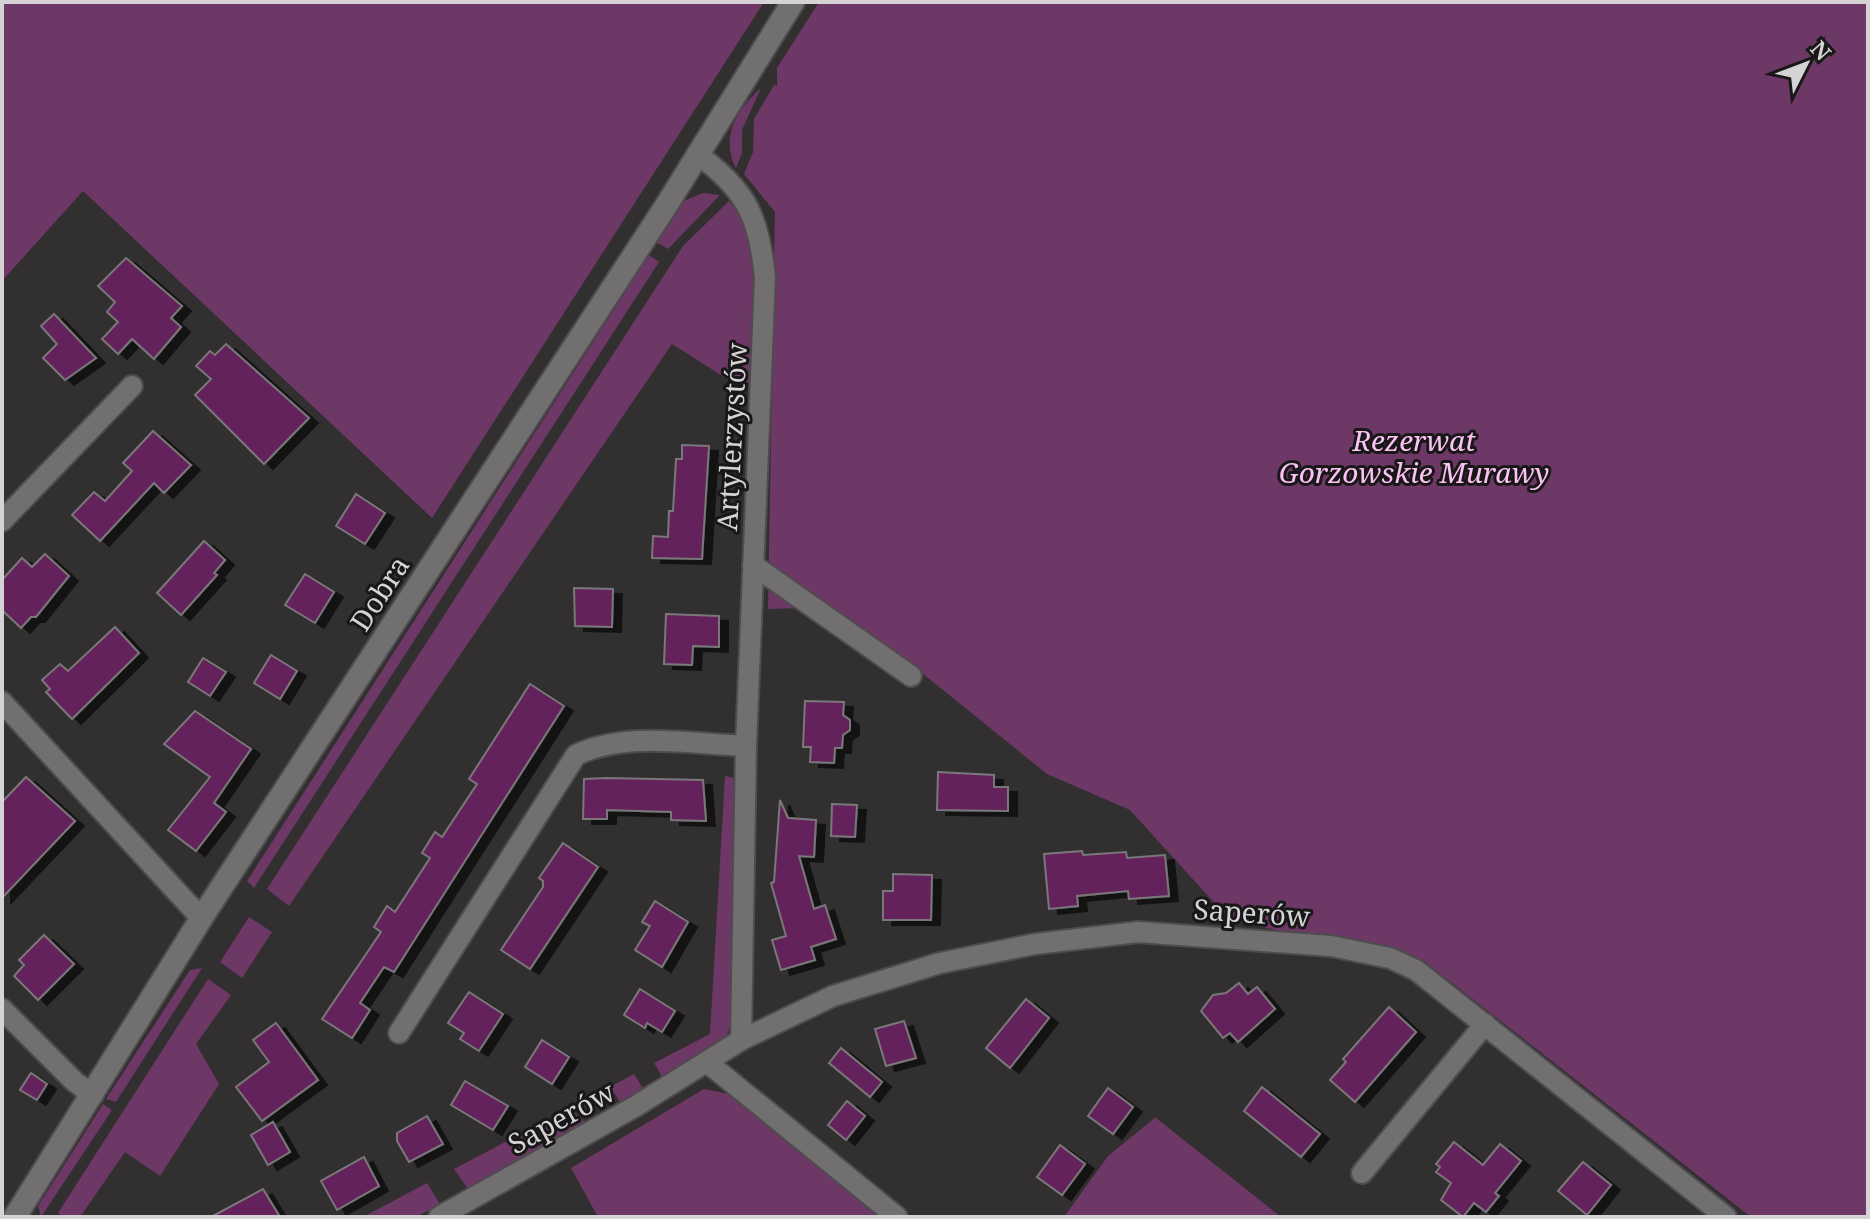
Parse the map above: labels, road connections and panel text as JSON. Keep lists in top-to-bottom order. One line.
{"streets":{"street":["Artylerzystów","Dobra","Saperów"]},"crossings":[["Artylerzystów","Dobra"],["Artylerzystów","Saperów"]],"parks":["Rezerwat Gorzowskie Murawy"],"north":"top right"}
